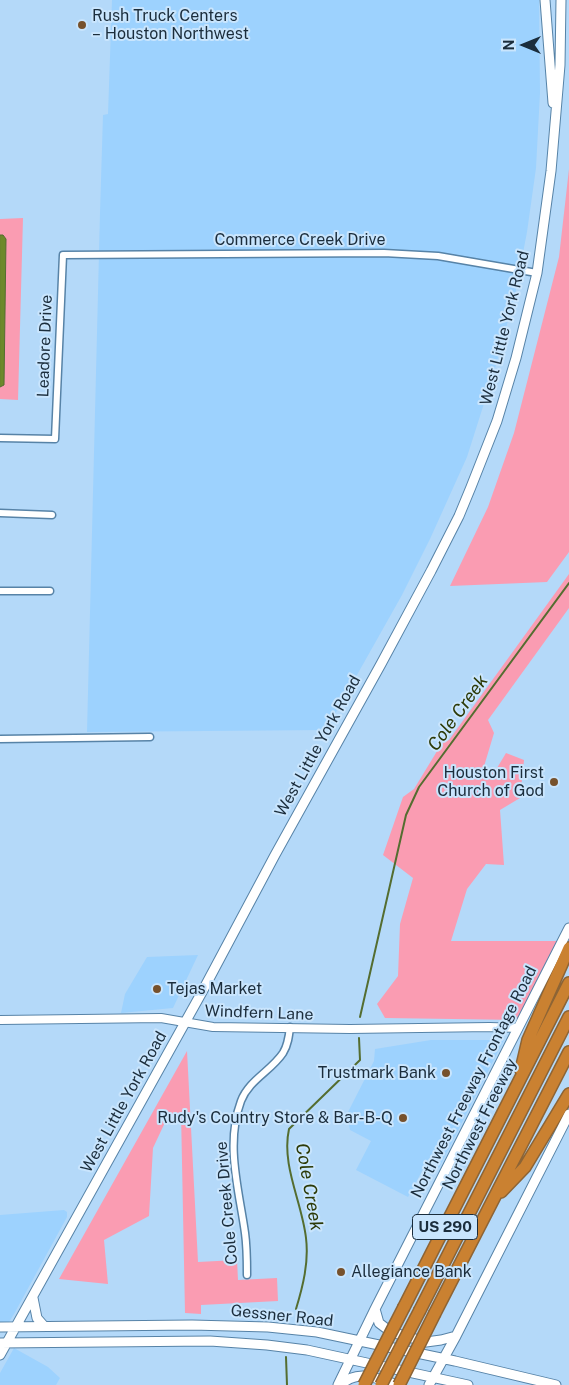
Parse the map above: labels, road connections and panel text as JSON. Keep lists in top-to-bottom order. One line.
{"streets":{"highway":["Northwest Freeway","US 290"],"main road":["West Little York Road","Northwest Freeway Frontage Road","Gessner Road"],"street":["Commerce Creek Drive","Leadore Drive","Windfern Lane","Cole Creek Drive"]},"crossings":[["Commerce Creek Drive","West Little York Road"],["Commerce Creek Drive","Leadore Drive"],["West Little York Road","Windfern Lane"],["West Little York Road","Gessner Road"],["Windfern Lane","Northwest Freeway Frontage Road"],["Windfern Lane","Cole Creek Drive"],["Northwest Freeway Frontage Road","Gessner Road"]],"water":["Cole Creek"],"places":["Rush Truck Centers – Houston Northwest","Houston First Church of God","Tejas Market","Trustmark Bank","Rudy's Country Store & Bar-B-Q","Allegiance Bank"],"north":"left"}
